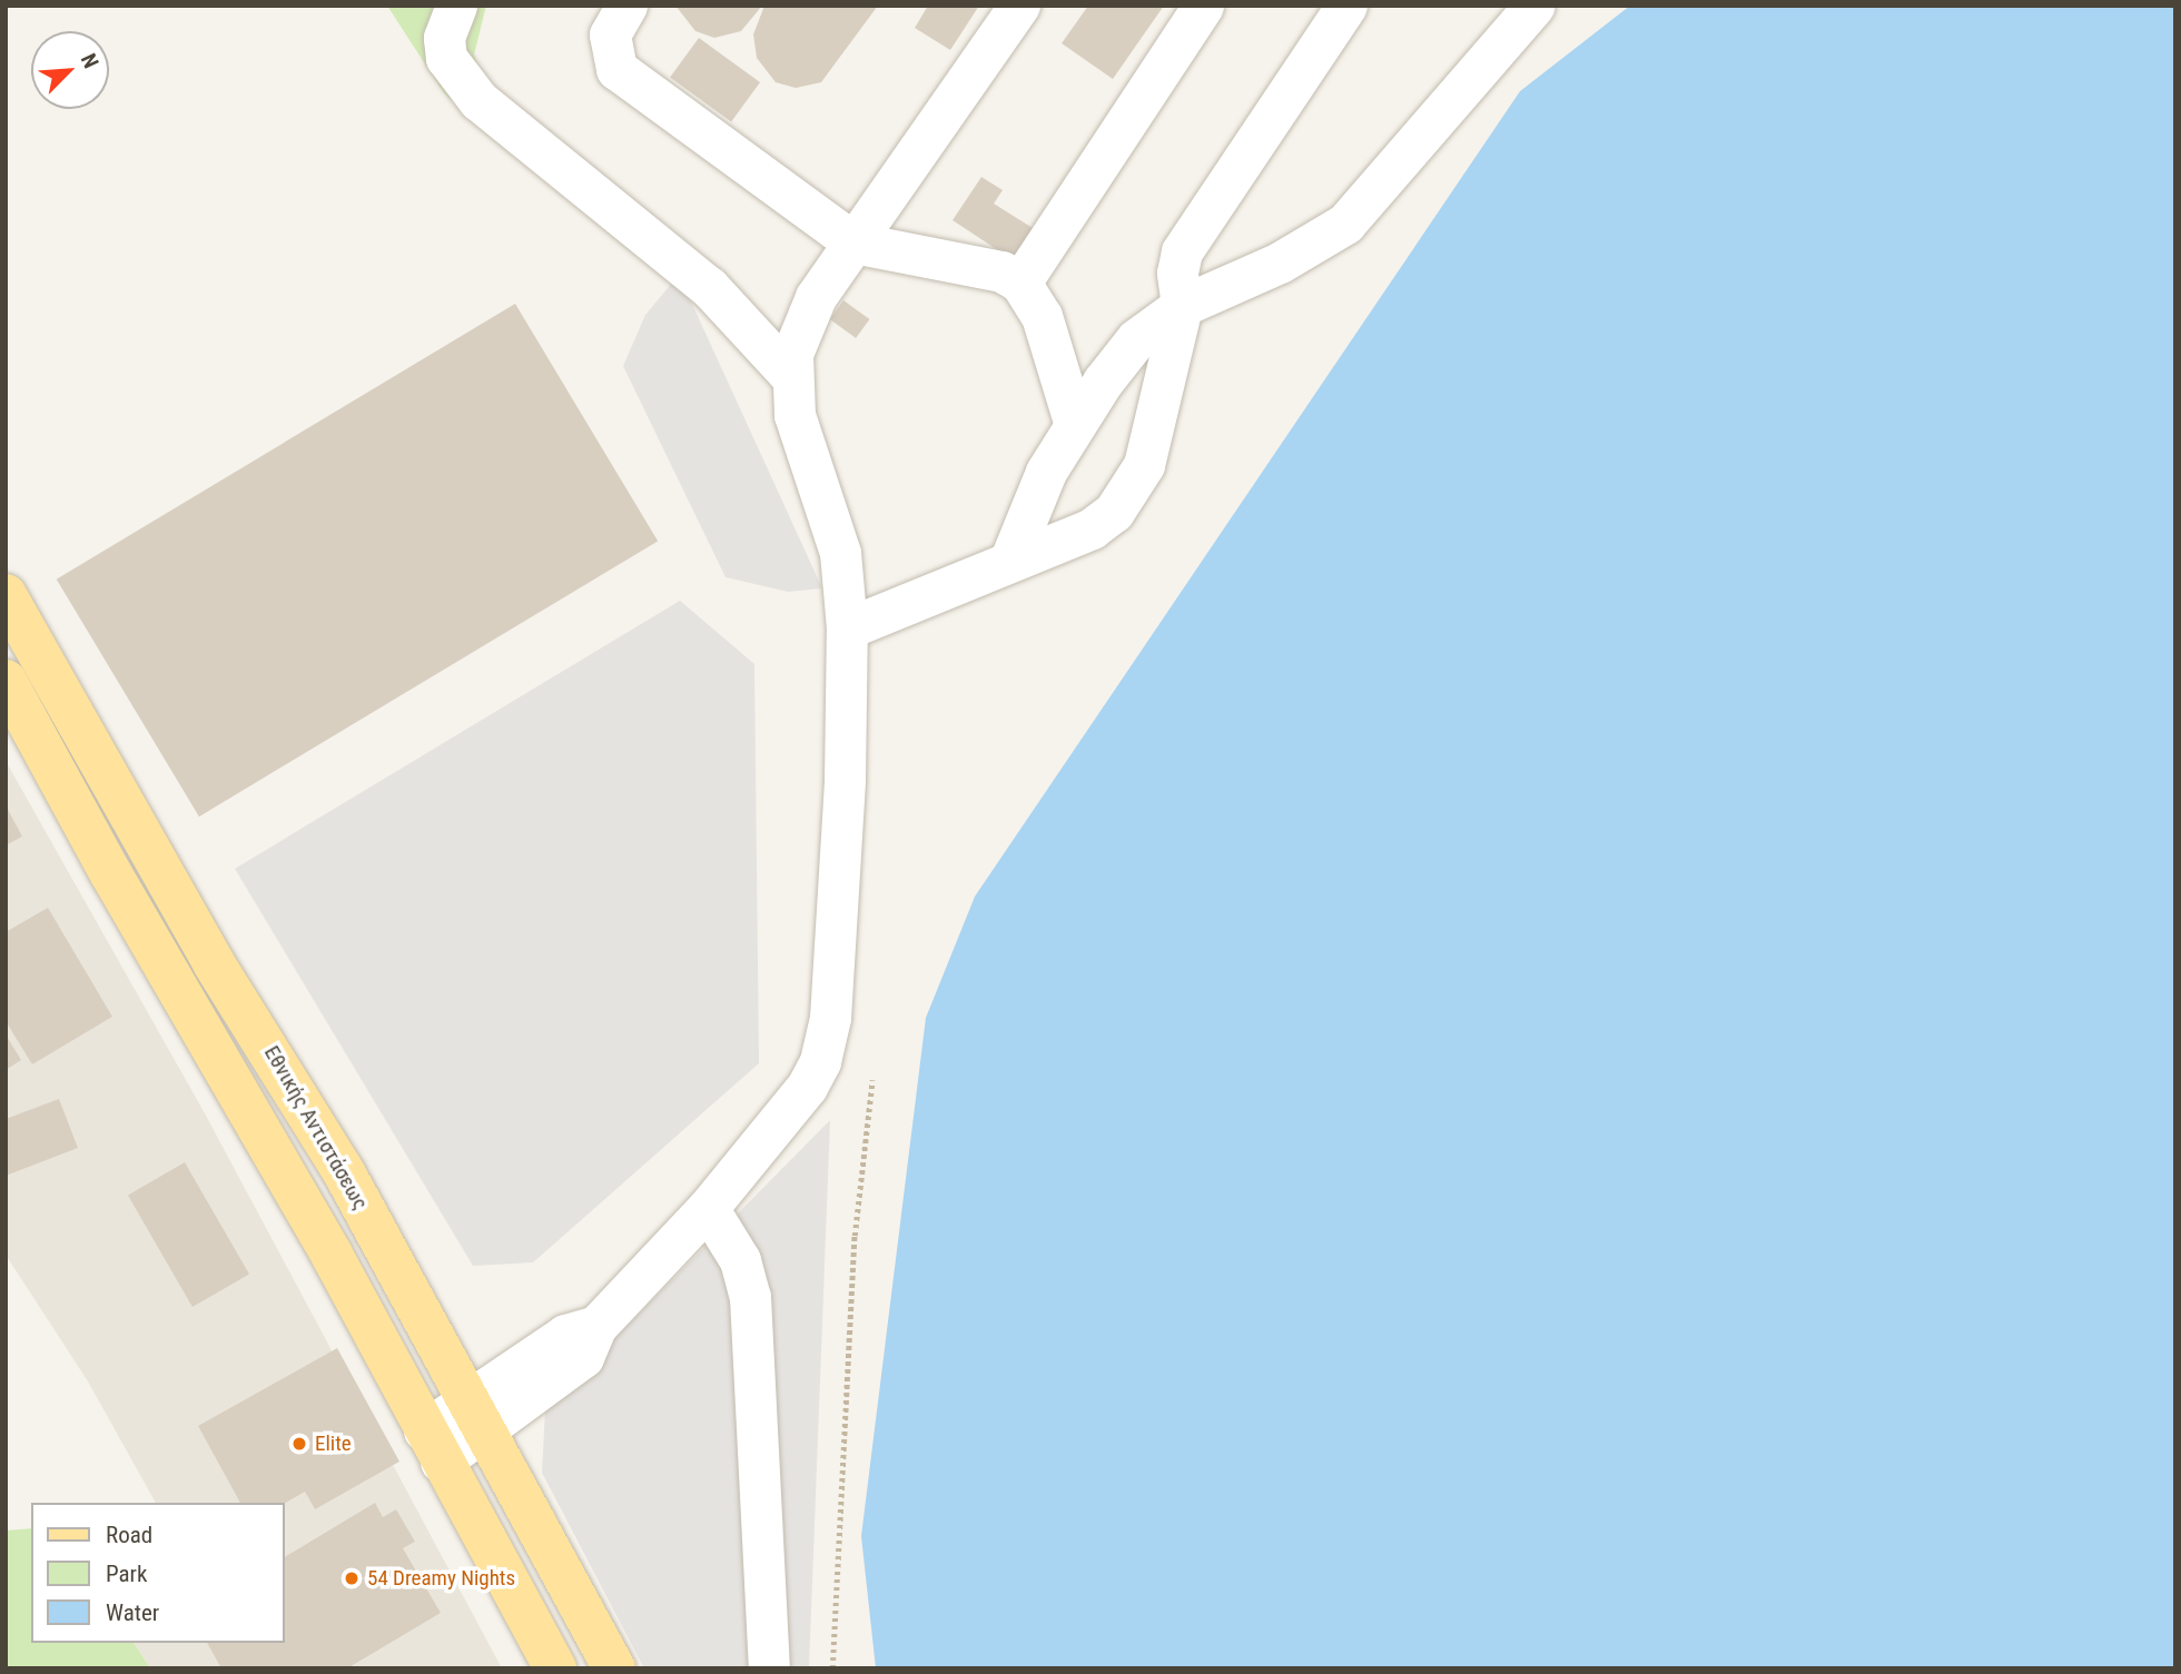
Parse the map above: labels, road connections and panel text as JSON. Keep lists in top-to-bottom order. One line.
{"streets":{"main road":["Εθνικής Αντιστάσεως"]},"places":["Elite","54 Dreamy Nights"],"legend":["Road","Park","Water"],"north":"top right"}
